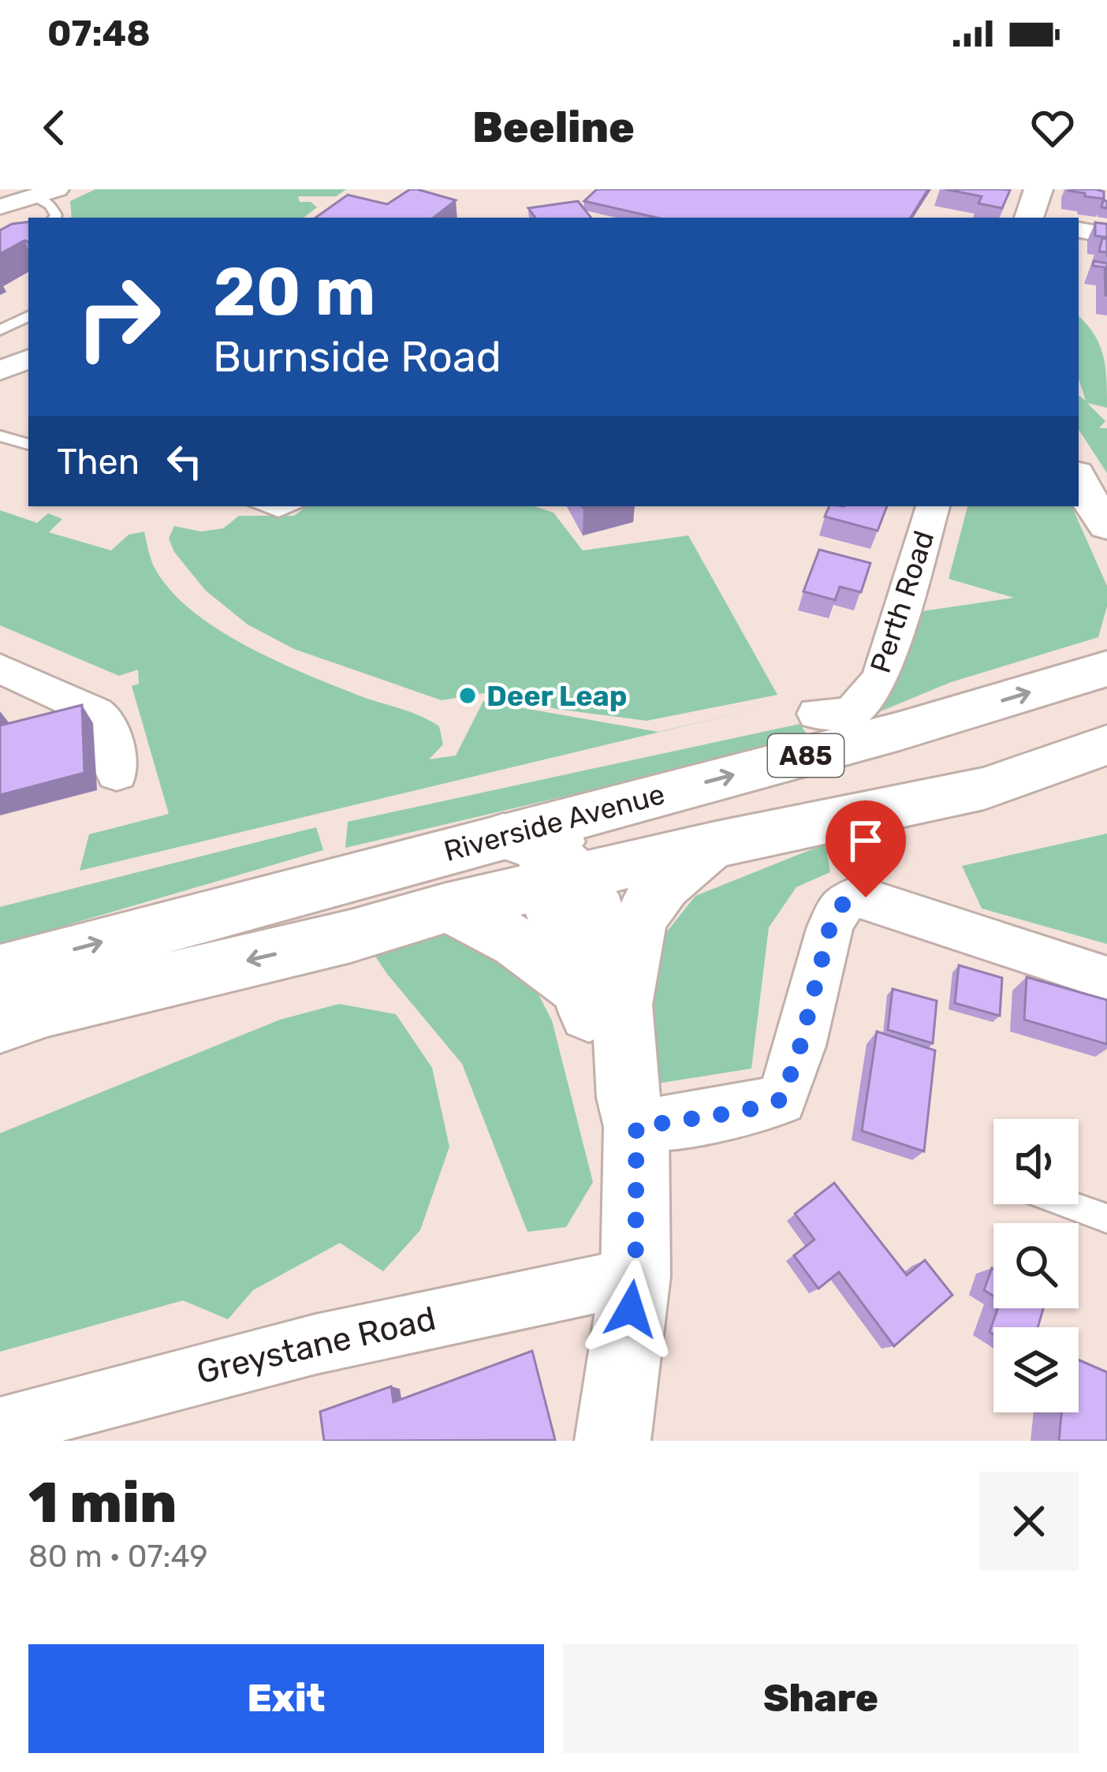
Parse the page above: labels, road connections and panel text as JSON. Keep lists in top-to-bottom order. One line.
{"streets":{"main road":["A85","Riverside Avenue"],"street":["Perth Road","Greystane Road"]},"places":["Deer Leap"],"page":{"status":"07:48","header":"Beeline","turn":["20 m","Burnside Road"],"then":"Then","heading":["1 min","80 m · 07:49"],"buttons":["Exit","Share"]}}
